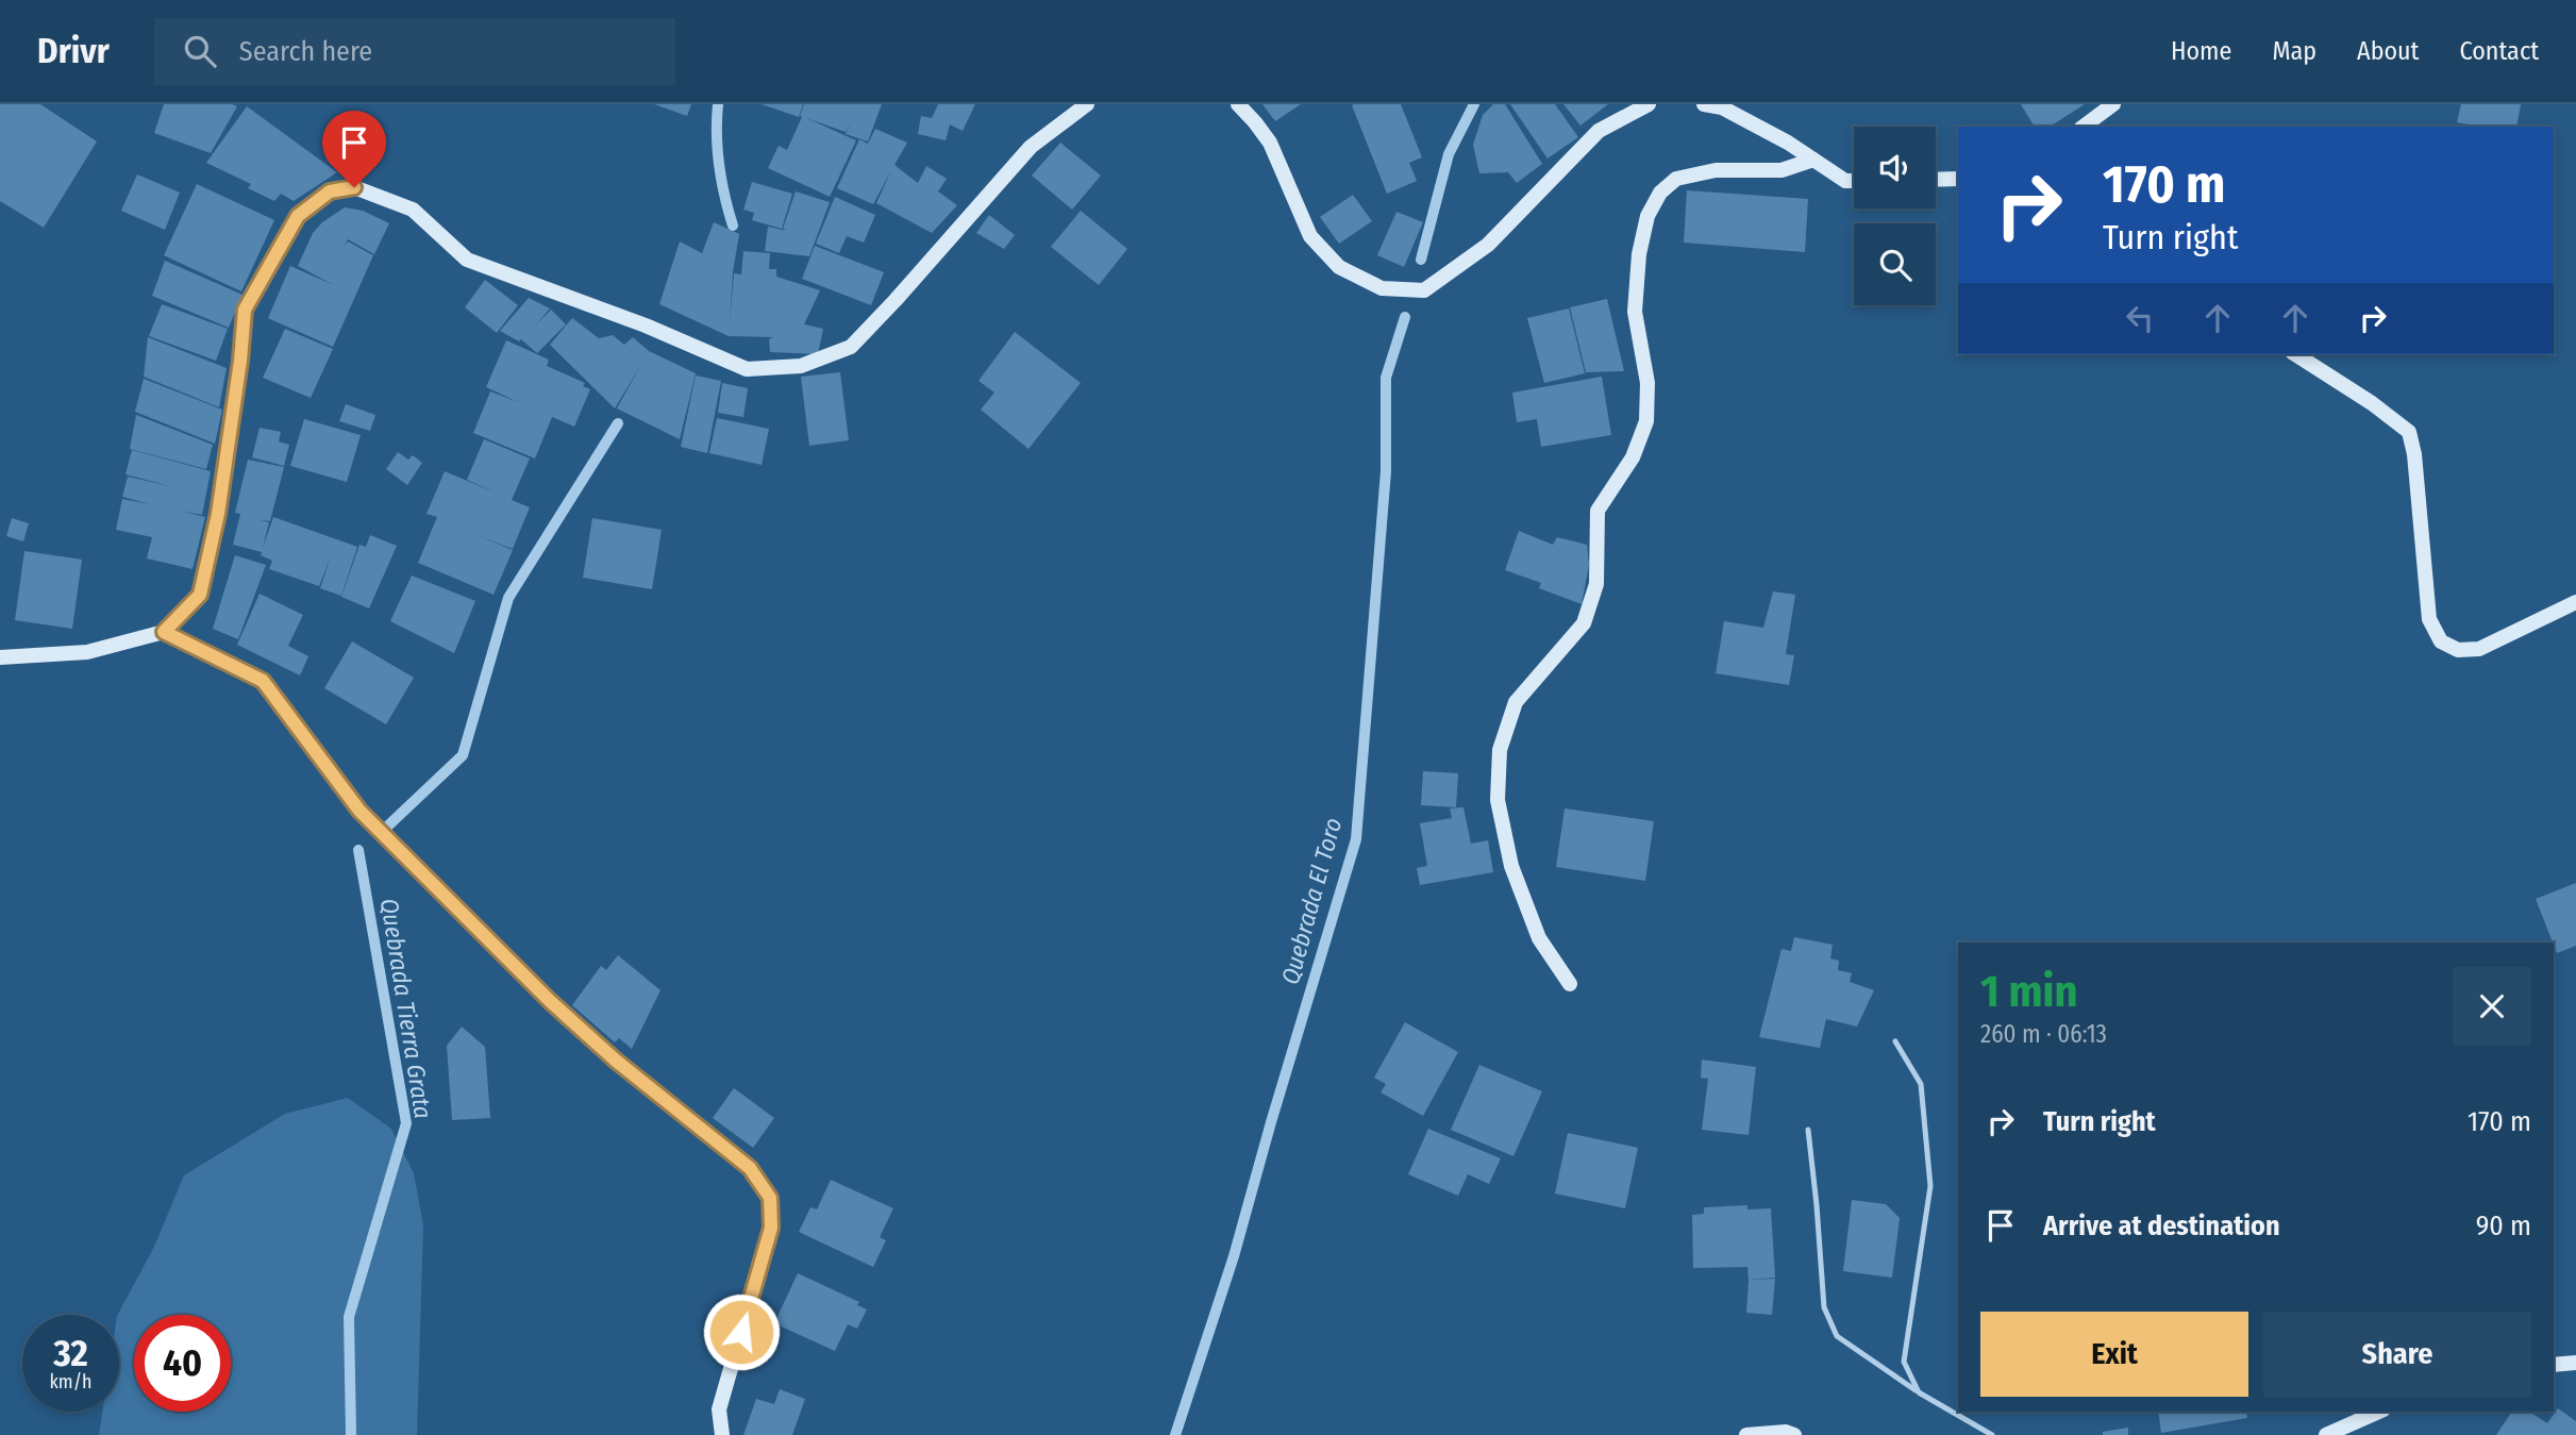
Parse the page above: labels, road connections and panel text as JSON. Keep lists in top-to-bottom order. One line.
{"water":["Quebrada El Toro","Quebrada Tierra Grata"],"page":{"header":"Drivr","search":"Search here","nav":["Home","Map","About","Contact"],"turn":["170 m","Turn right"],"heading":["1 min","260 m · 06:13"],"list":[{"name":"Turn right","value":"170 m"},{"name":"Arrive at destination","value":"90 m"}],"buttons":["Exit","Share"],"speed":"32 km/h","limit":"40"}}
